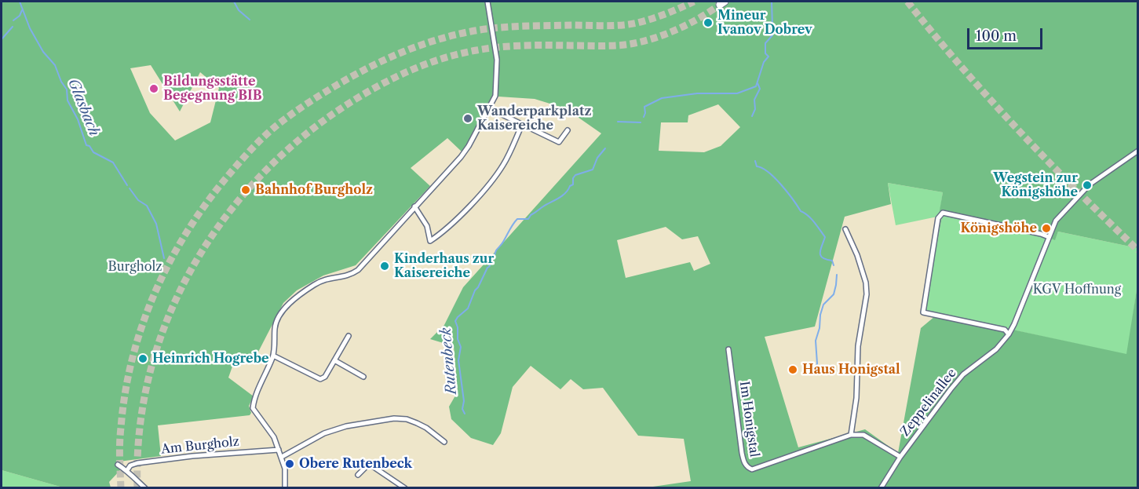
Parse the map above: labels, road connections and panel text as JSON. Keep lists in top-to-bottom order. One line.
{"streets":{"street":["Zeppelinallee","Im Honigstal","Am Burgholz"]},"water":["Glasbach","Rutenbeck"],"parks":["Burgholz","KGV Hoffnung"],"places":["Mineur Ivanov Dobrev","Bildungsstätte Begegnung BIB","Wanderparkplatz Kaisereiche","Wegstein zur Königshöhe","Bahnhof Burgholz","Königshöhe","Kinderhaus zur Kaisereiche","Heinrich Hogrebe","Haus Honigstal","Obere Rutenbeck"],"scale_bar":"100 m"}
